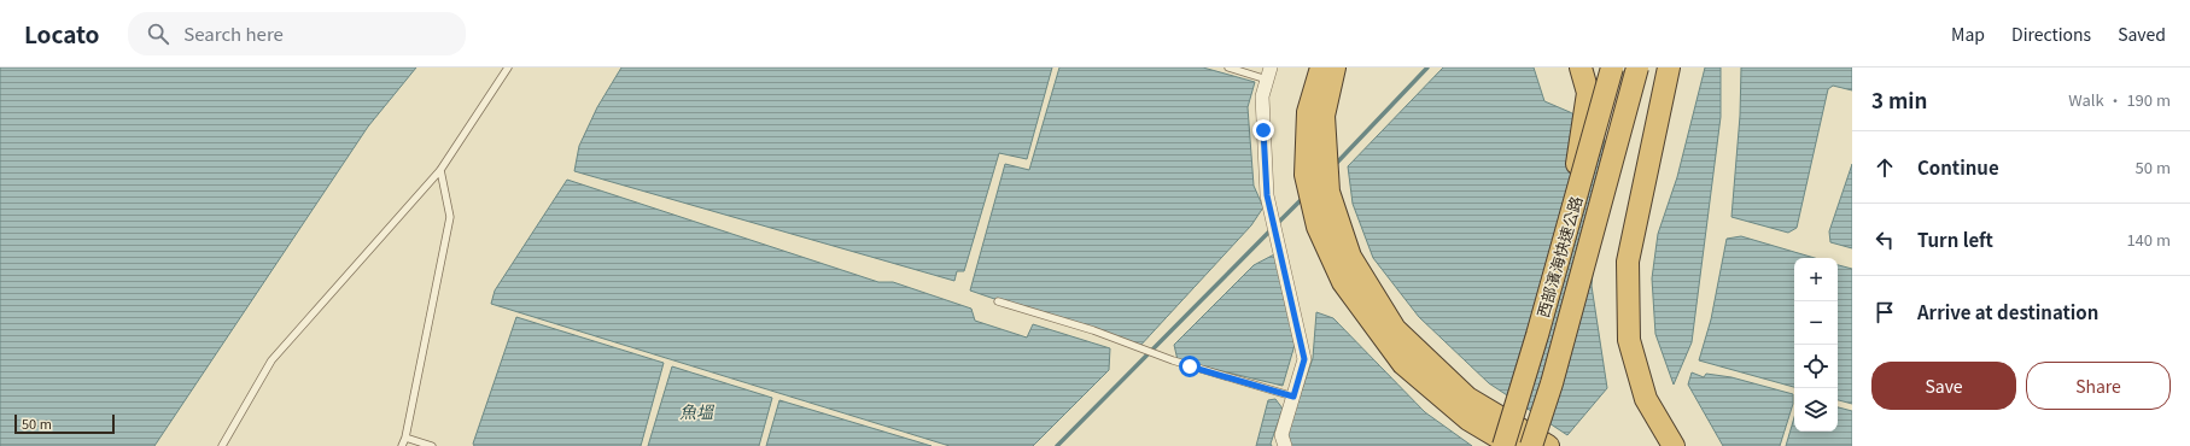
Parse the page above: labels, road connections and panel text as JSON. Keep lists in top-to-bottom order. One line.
{"streets":{"highway":["西部濱海快速公路"]},"water":["魚塭"],"scale_bar":"50 m","page":{"header":"Locato","search":"Search here","nav":["Map","Directions","Saved"],"heading":["3 min","Walk · 190 m"],"list":[["Continue","50 m"],["Turn left","140 m"],"Arrive at destination"],"map_buttons":["+","−"],"buttons":["Save","Share"],"scale":"50 m"}}
